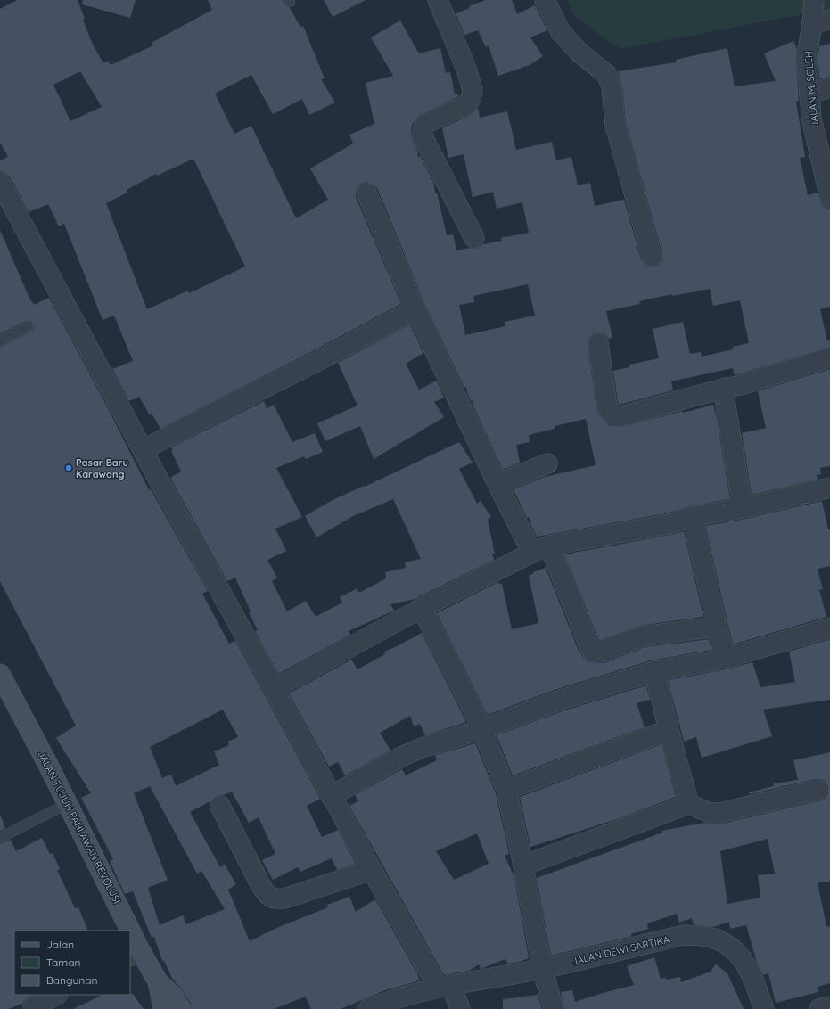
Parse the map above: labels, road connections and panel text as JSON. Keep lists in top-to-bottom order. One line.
{"streets":{"main road":["JALAN TUJUH PAHLAWAN REVOLUSI"],"street":["JALAN M. SOLEH","JALAN DEWI SARTIKA"]},"places":["Pasar Baru Karawang"],"legend":["Jalan","Taman","Bangunan"]}
